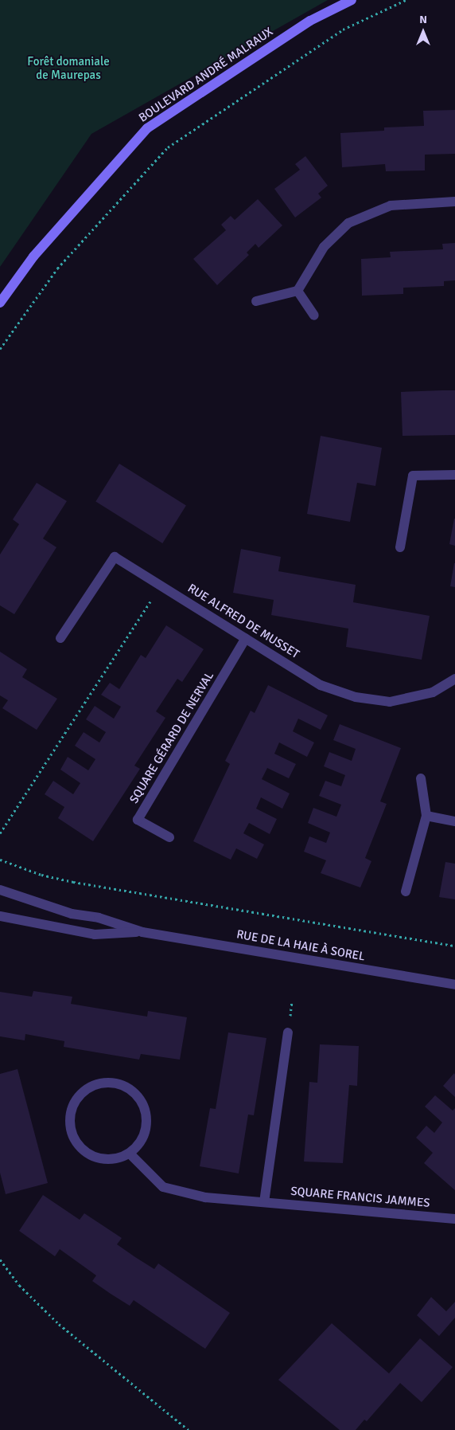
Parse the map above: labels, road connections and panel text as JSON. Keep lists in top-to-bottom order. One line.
{"streets":{"street":["BOULEVARD ANDRÉ MALRAUX","RUE ALFRED DE MUSSET","SQUARE GÉRARD DE NERVAL","RUE DE LA HAIE À SOREL","SQUARE FRANCIS JAMMES"]},"crossings":[["RUE ALFRED DE MUSSET","SQUARE GÉRARD DE NERVAL"]],"parks":["Forêt domaniale de Maurepas"],"north":"top"}
